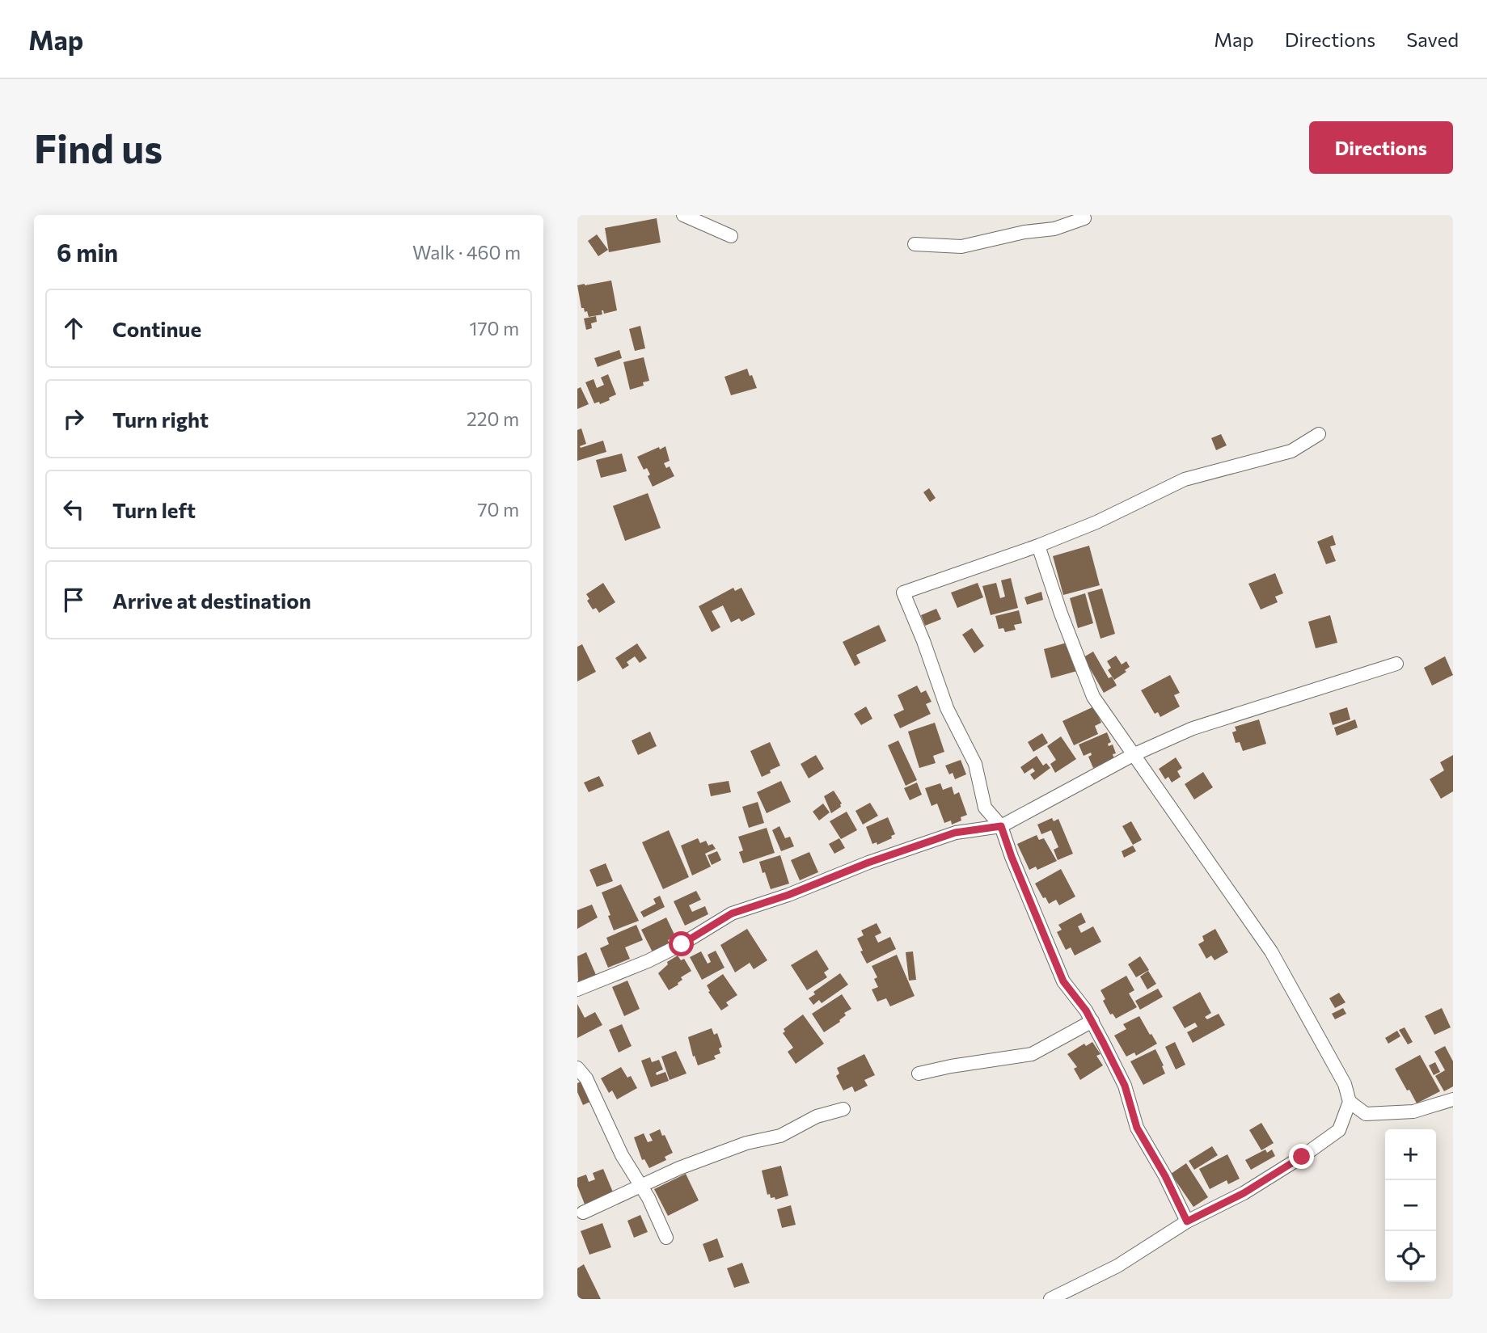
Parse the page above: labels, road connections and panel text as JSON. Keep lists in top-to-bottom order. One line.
{"page":{"header":"Map","nav":["Map","Directions","Saved"],"buttons":"Directions","title":"Find us","heading":["6 min","Walk · 460 m"],"list":[["Continue","170 m"],["Turn right","220 m"],["Turn left","70 m"],"Arrive at destination"],"map_buttons":["+","−"]}}
